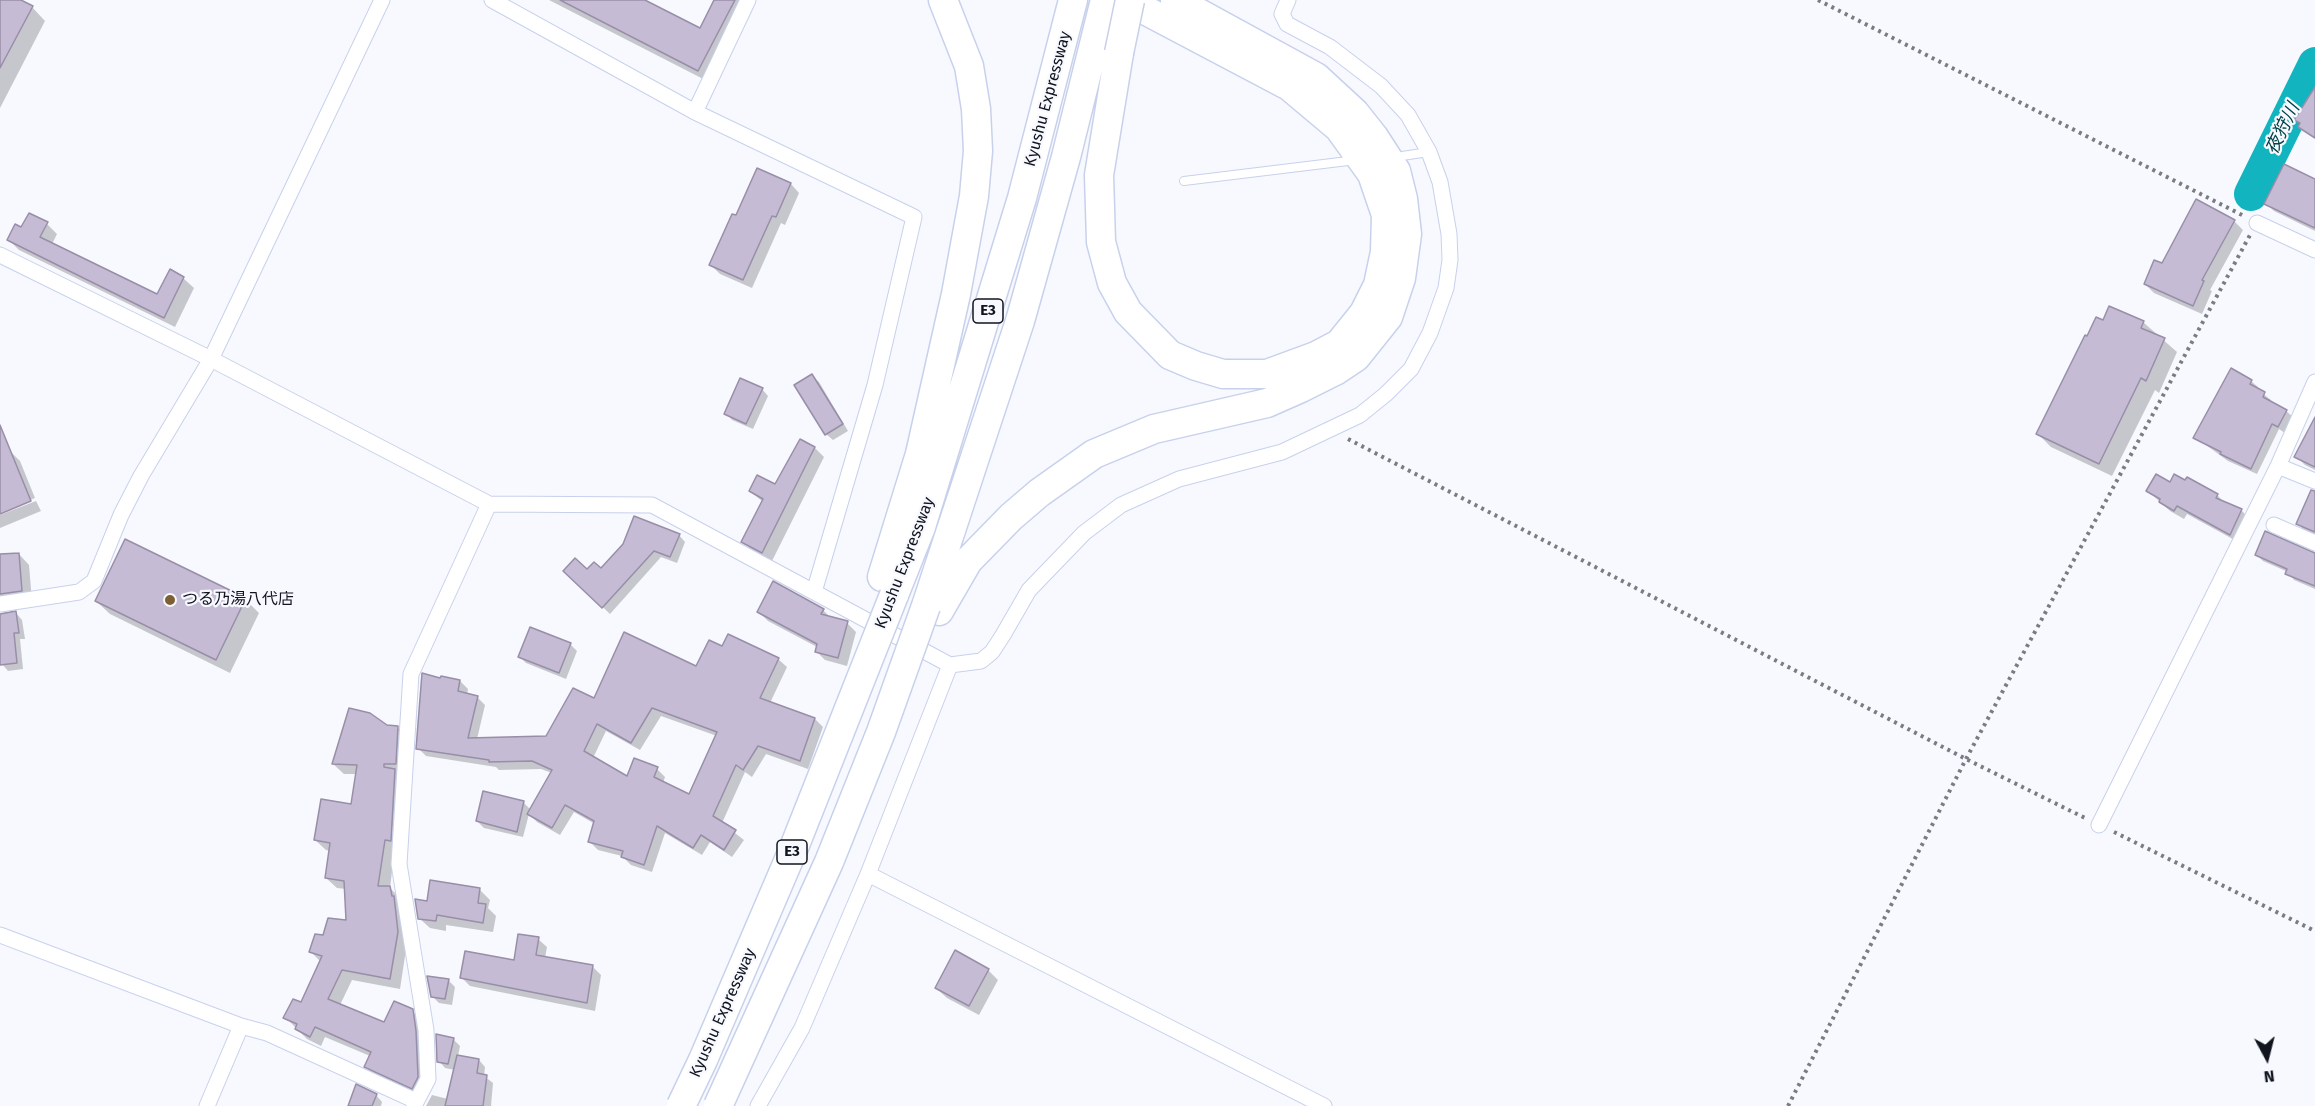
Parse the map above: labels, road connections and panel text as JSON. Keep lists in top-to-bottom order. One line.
{"streets":{"highway":["Kyushu Expressway","E3"]},"water":["夜狩川"],"places":["つる乃湯八代店"],"north":"bottom"}
